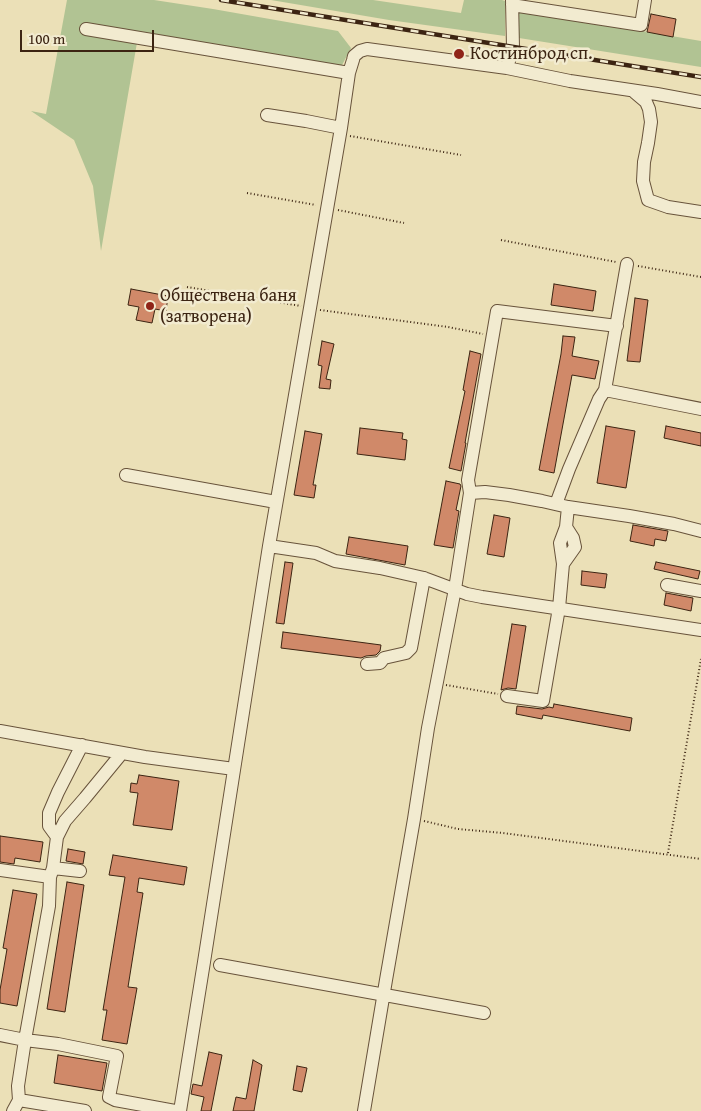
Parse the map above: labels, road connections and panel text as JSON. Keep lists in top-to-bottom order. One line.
{"places":["Костинброд сп.","Обществена баня (затворена)"],"scale_bar":"100 m"}
